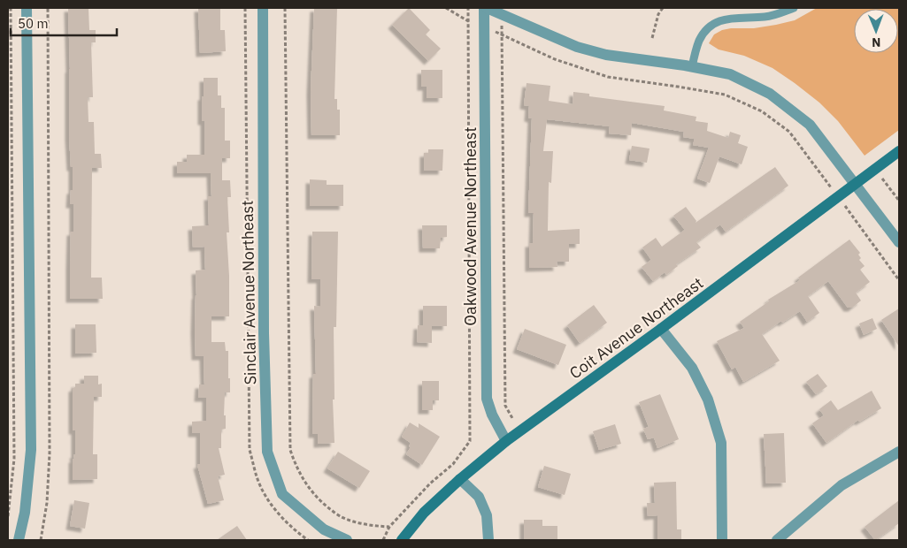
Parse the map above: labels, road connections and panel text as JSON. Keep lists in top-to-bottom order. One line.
{"streets":{"street":["Oakwood Avenue Northeast","Sinclair Avenue Northeast","Coit Avenue Northeast"]},"crossings":[["Oakwood Avenue Northeast","Coit Avenue Northeast"]],"scale_bar":"50 m","north":"bottom"}
